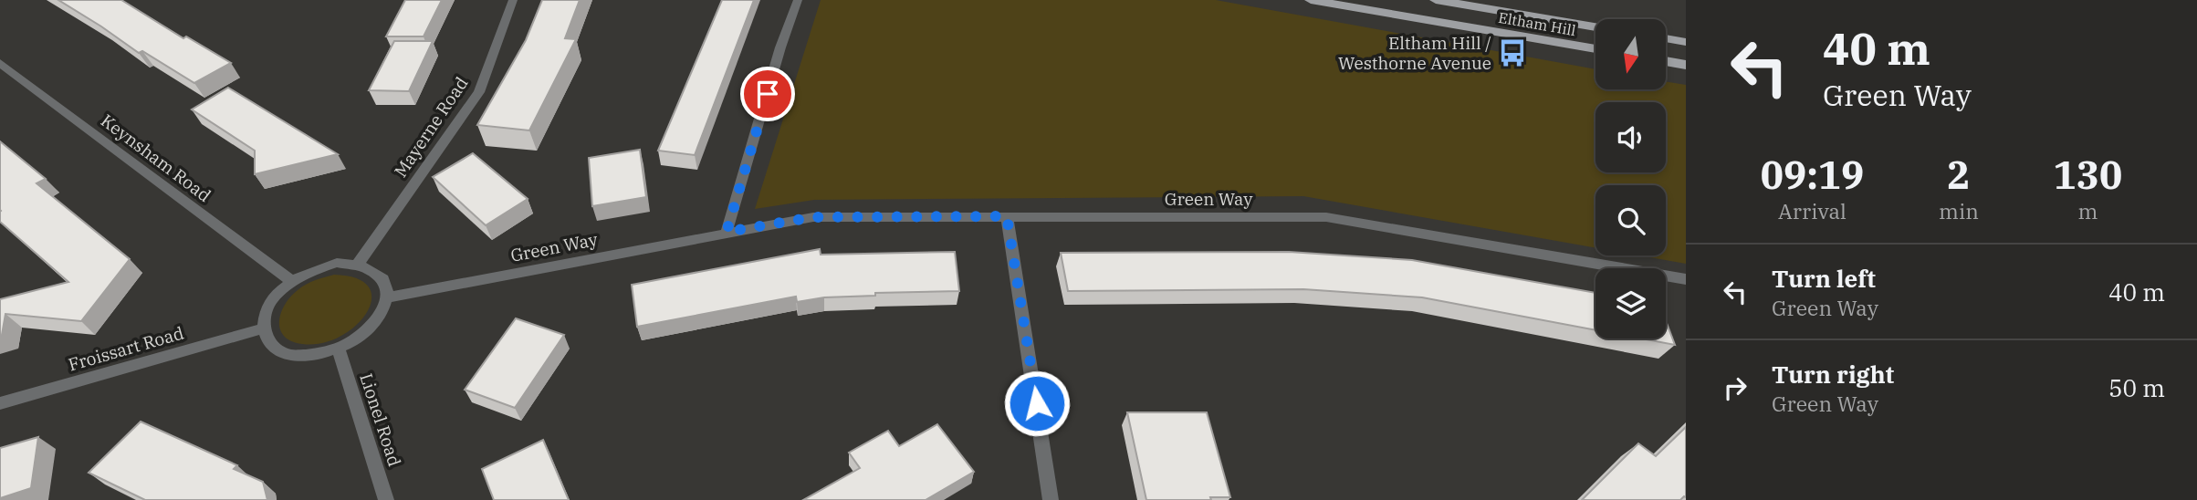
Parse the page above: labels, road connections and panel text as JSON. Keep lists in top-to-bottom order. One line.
{"streets":{"main road":["Eltham Hill"],"street":["Mayerne Road","Keynsham Road","Green Way","Froissart Road","Lionel Road"]},"crossings":[["Mayerne Road","Keynsham Road"],["Mayerne Road","Green Way"],["Mayerne Road","Froissart Road"],["Mayerne Road","Lionel Road"],["Keynsham Road","Green Way"],["Keynsham Road","Froissart Road"],["Keynsham Road","Lionel Road"],["Green Way","Froissart Road"],["Green Way","Lionel Road"],["Froissart Road","Lionel Road"]],"places":{"bus stop":["Eltham Hill / Westhorne Avenue"]},"north":"bottom","page":{"turn":["40 m","Green Way"],"eta":["09:19","Arrival","2","min","130","m"],"list":[{"name":"Turn left","note":"Green Way","value":"40 m"},{"name":"Turn right","note":"Green Way","value":"50 m"}]}}
